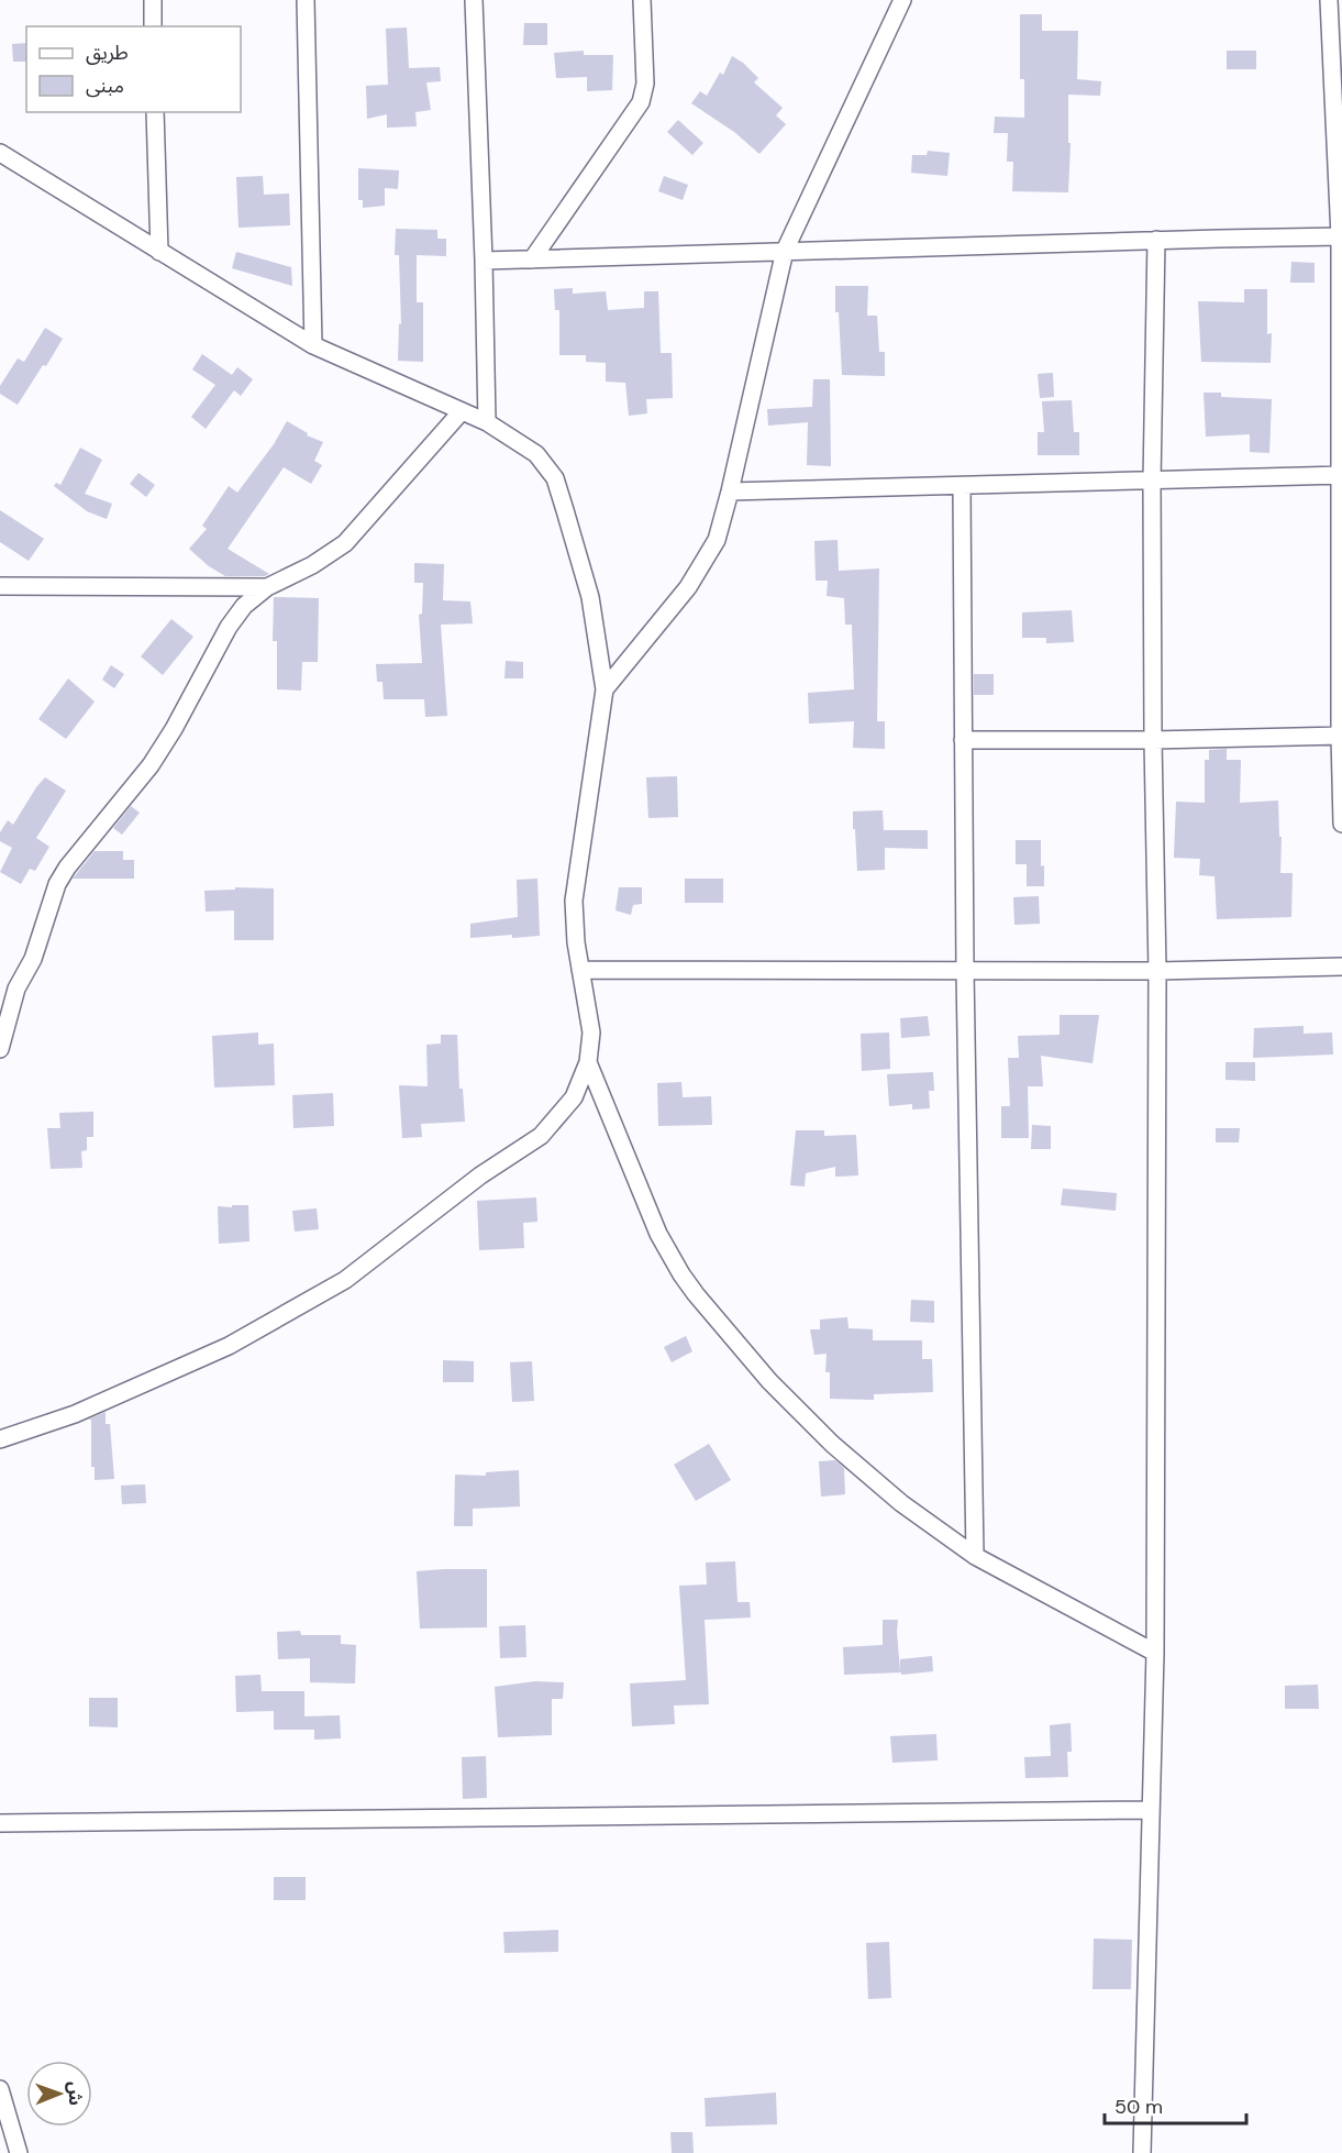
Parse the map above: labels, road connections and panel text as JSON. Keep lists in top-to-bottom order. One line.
{"legend":["طريق","مبنى"],"scale_bar":"50 m","north":"right"}
